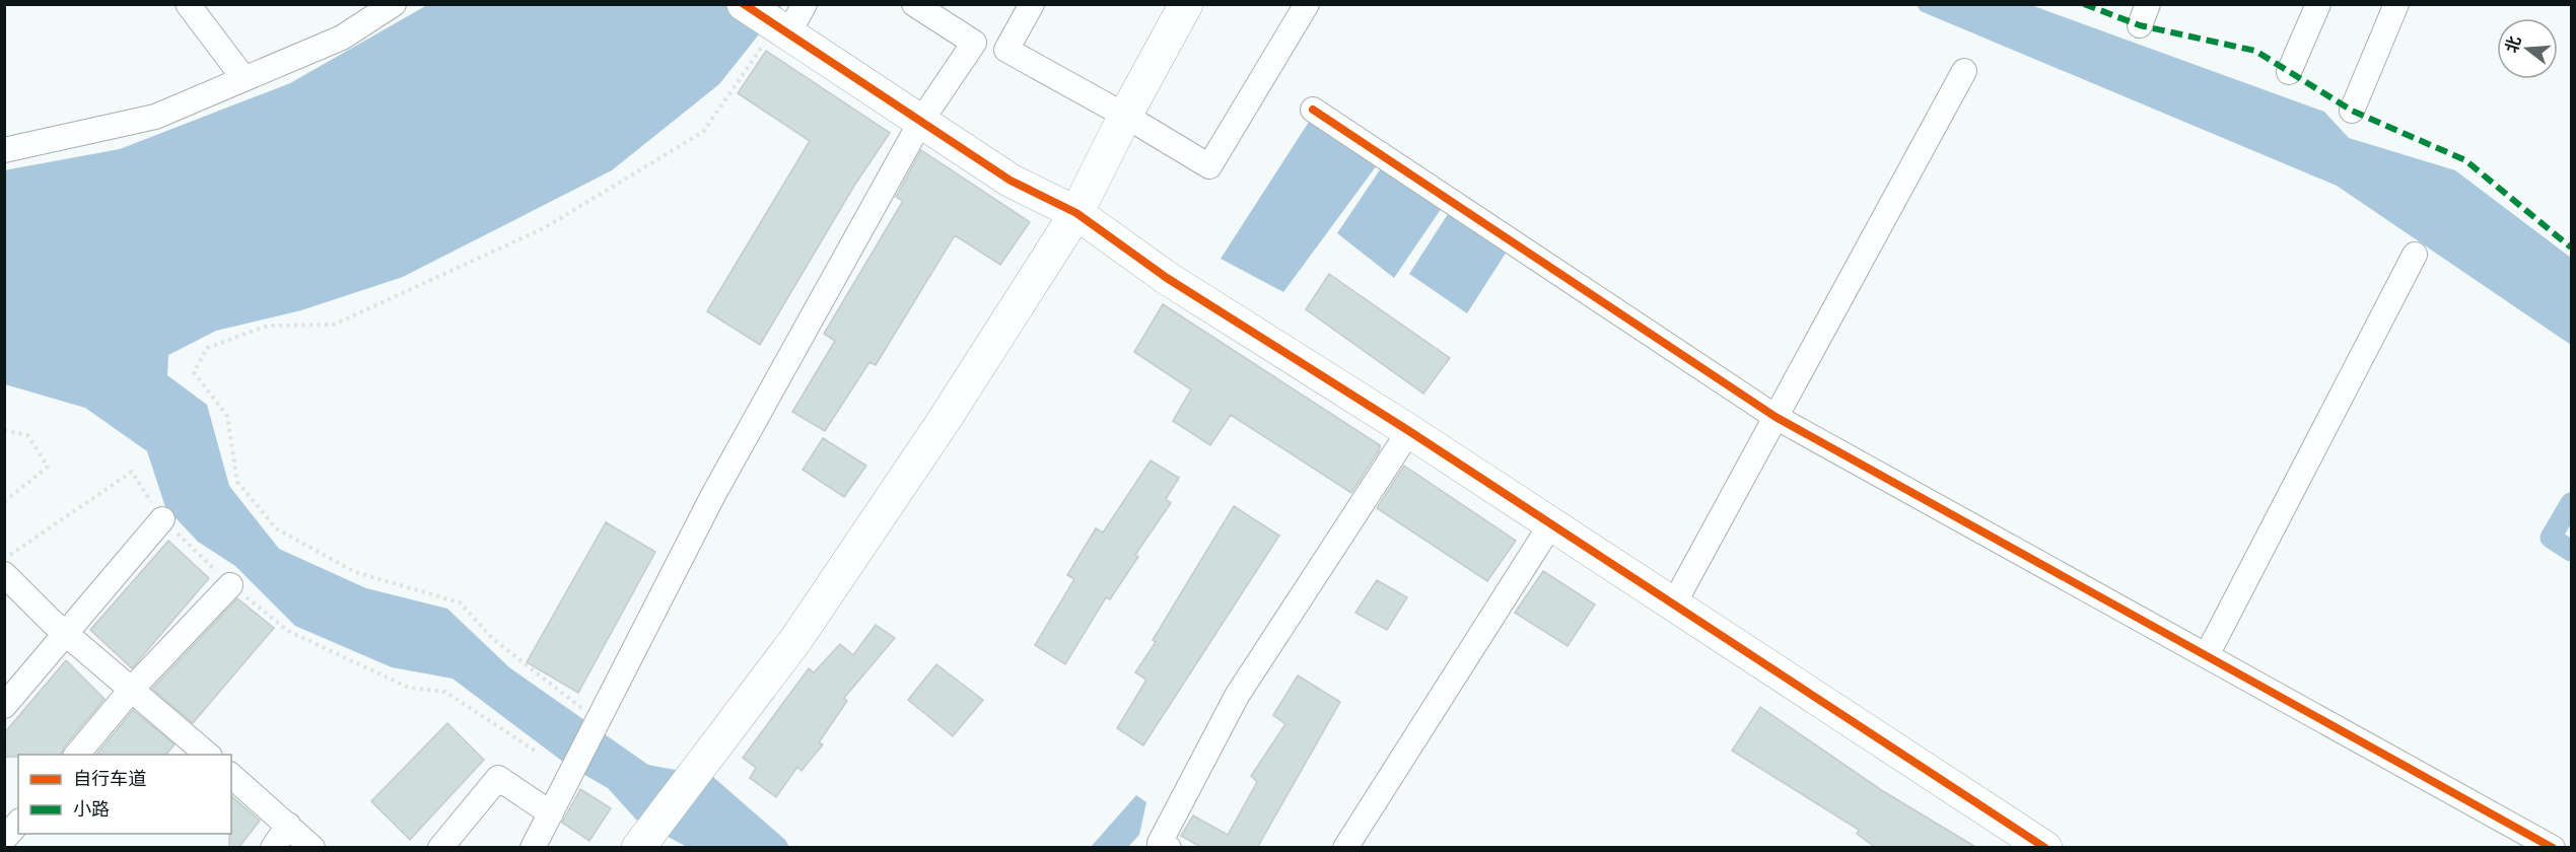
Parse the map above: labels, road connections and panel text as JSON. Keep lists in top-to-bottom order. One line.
{"legend":["自行车道","小路"],"north":"left"}
